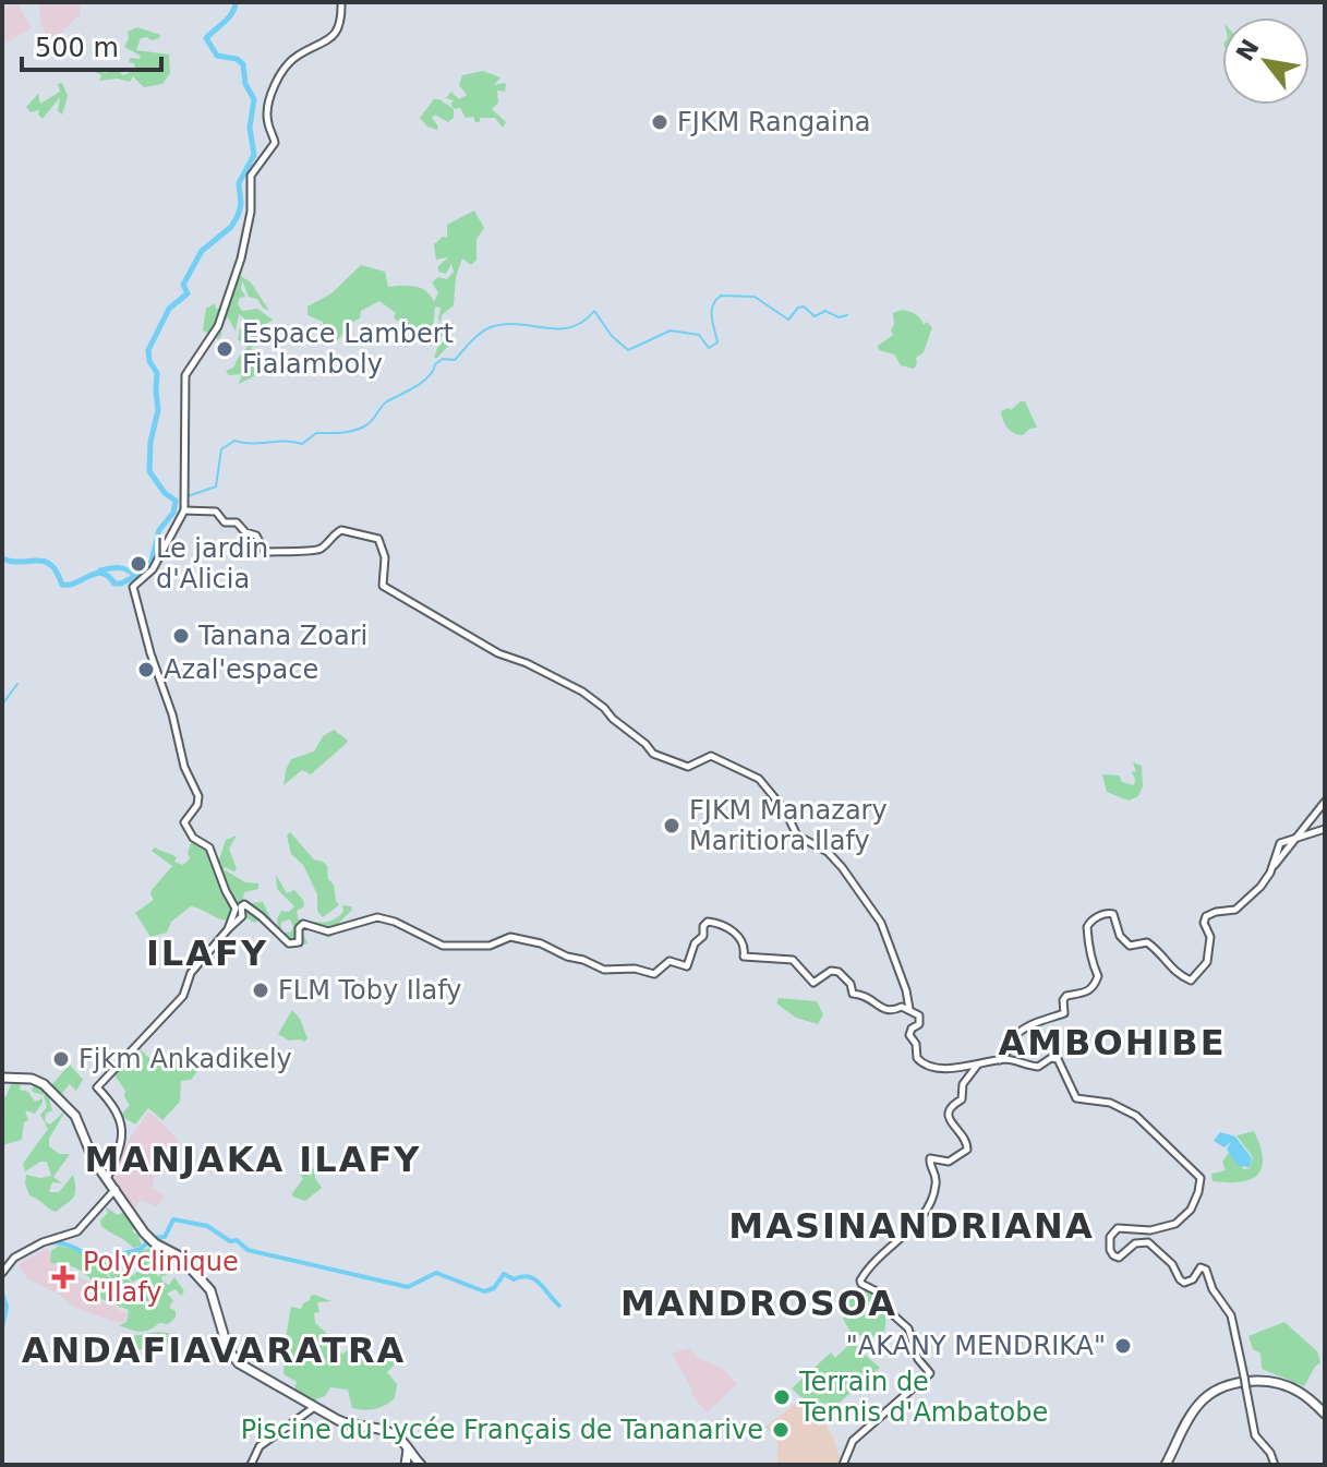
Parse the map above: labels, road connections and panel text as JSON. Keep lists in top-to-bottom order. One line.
{"districts":["ILAFY","AMBOHIBE","MANJAKA ILAFY","MASINANDRIANA","MANDROSOA","ANDAFIAVARATRA"],"places":{"other":["FJKM Rangaina","Espace Lambert Fialamboly","Le jardin d'Alicia","Tanana Zoari","Azal'espace","FJKM Manazary Maritiora Ilafy","FLM Toby Ilafy","Fjkm Ankadikely","\"AKANY MENDRIKA\"","Terrain de Tennis d'Ambatobe","Piscine du Lycée Français de Tananarive"],"health":["Polyclinique d'Ilafy"]},"scale_bar":"500 m","north":"top left"}
